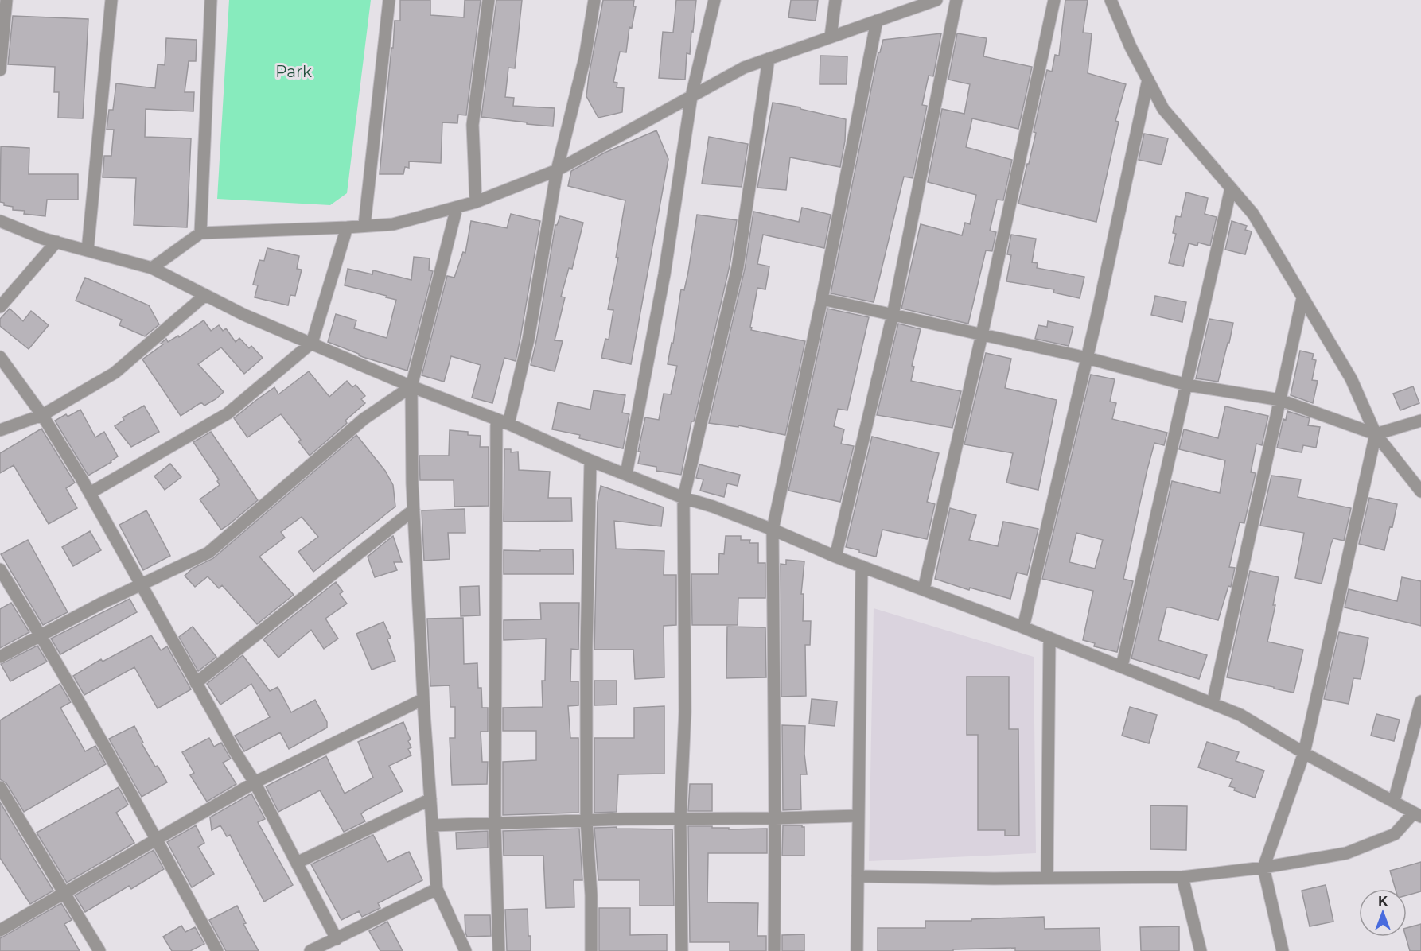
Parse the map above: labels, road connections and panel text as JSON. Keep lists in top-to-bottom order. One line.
{"parks":["Park"],"north":"top"}
